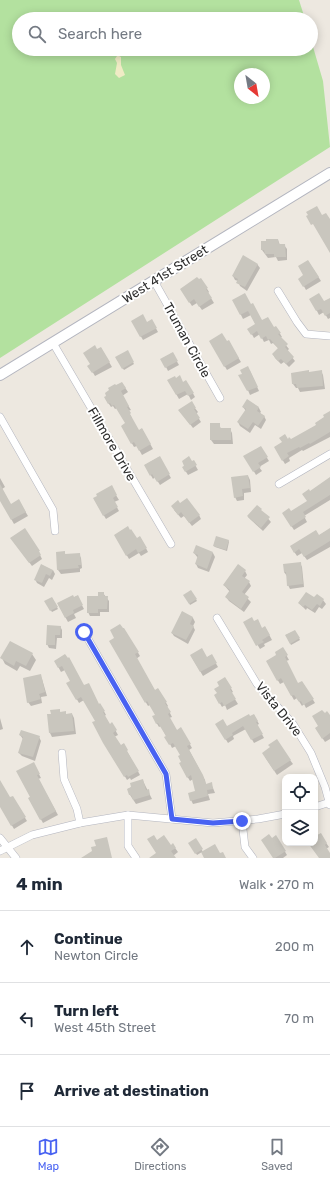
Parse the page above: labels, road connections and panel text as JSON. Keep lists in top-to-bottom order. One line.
{"streets":{"street":["West 41st Street","Truman Circle","Fillmore Drive","Vista Drive"]},"crossings":[["West 41st Street","Truman Circle"],["West 41st Street","Fillmore Drive"]],"north":"bottom right","page":{"search":"Search here","heading":["4 min","Walk · 270 m"],"list":[["Continue","Newton Circle","200 m"],["Turn left","West 45th Street","70 m"],"Arrive at destination"],"nav":["Map","Directions","Saved"]}}
